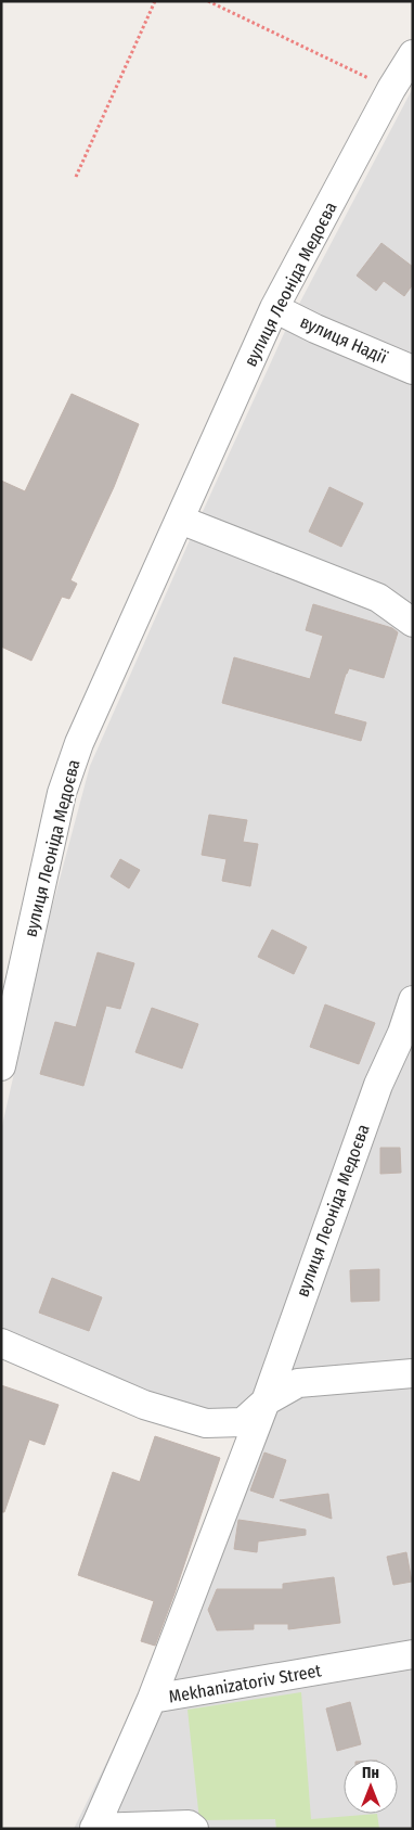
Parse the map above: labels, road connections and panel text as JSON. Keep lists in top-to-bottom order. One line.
{"streets":{"street":["вулиця Леоніда Медоєва","вулиця Надії","Mekhanizatoriv Street"]},"crossings":[["вулиця Леоніда Медоєва","вулиця Надії"],["вулиця Леоніда Медоєва","Mekhanizatoriv Street"]],"north":"top"}
